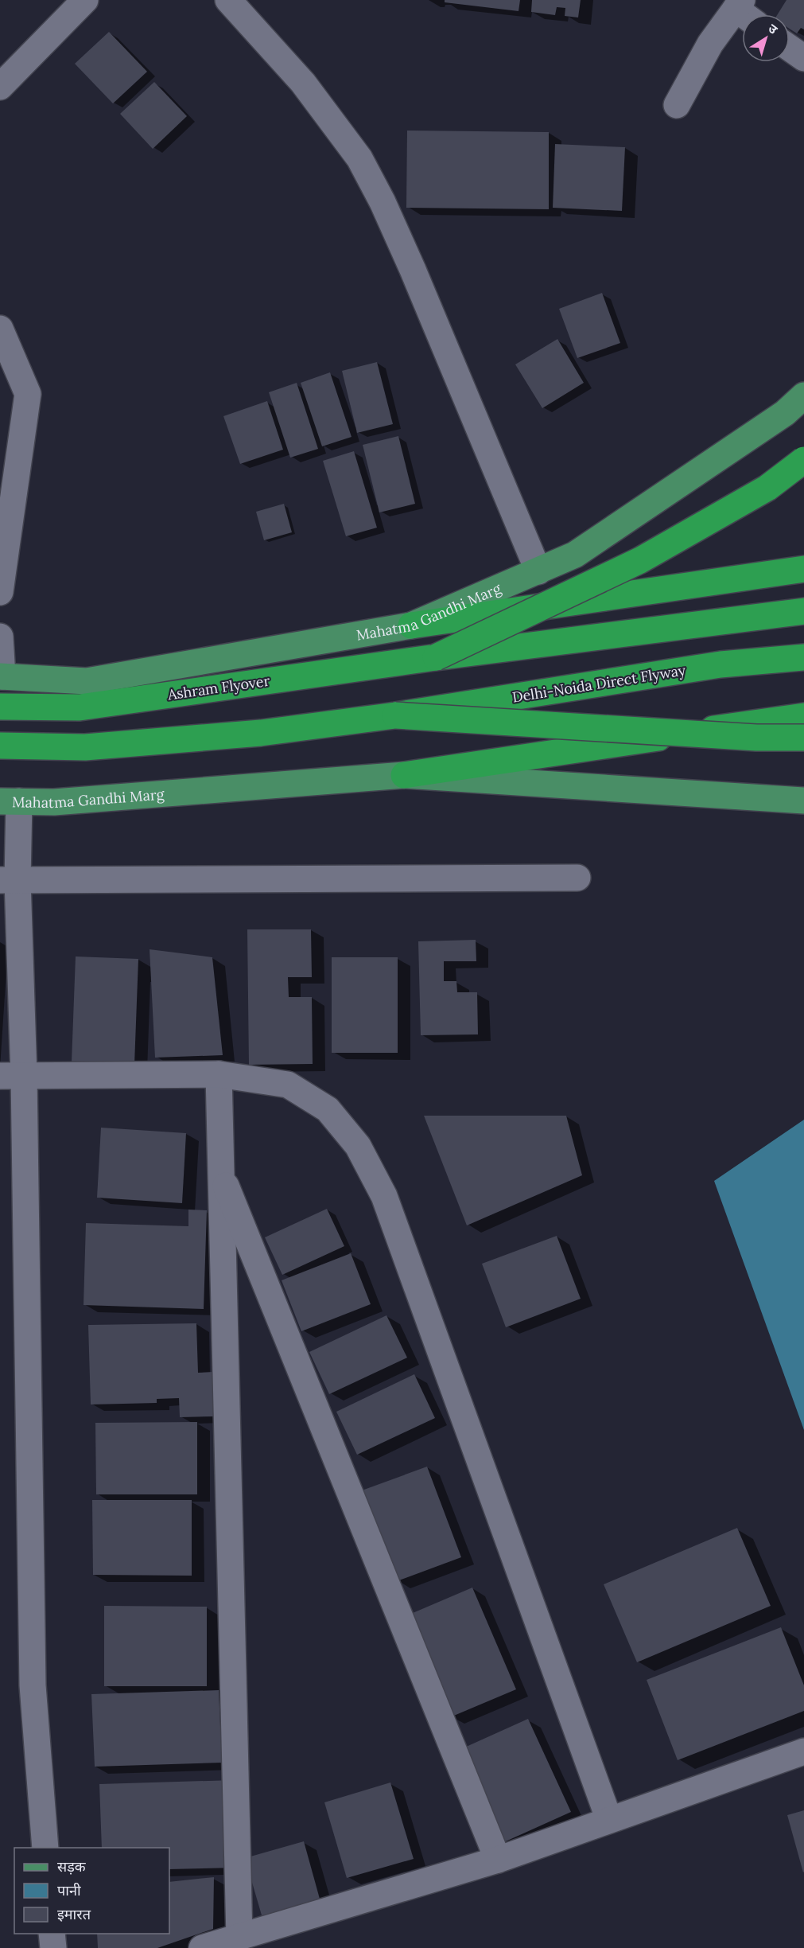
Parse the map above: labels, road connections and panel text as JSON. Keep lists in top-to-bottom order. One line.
{"streets":{"highway":["Delhi-Noida Direct Flyway","Ashram Flyover"],"main road":["Mahatma Gandhi Marg"]},"legend":["सड़क","पानी","इमारत"],"north":"top right"}
